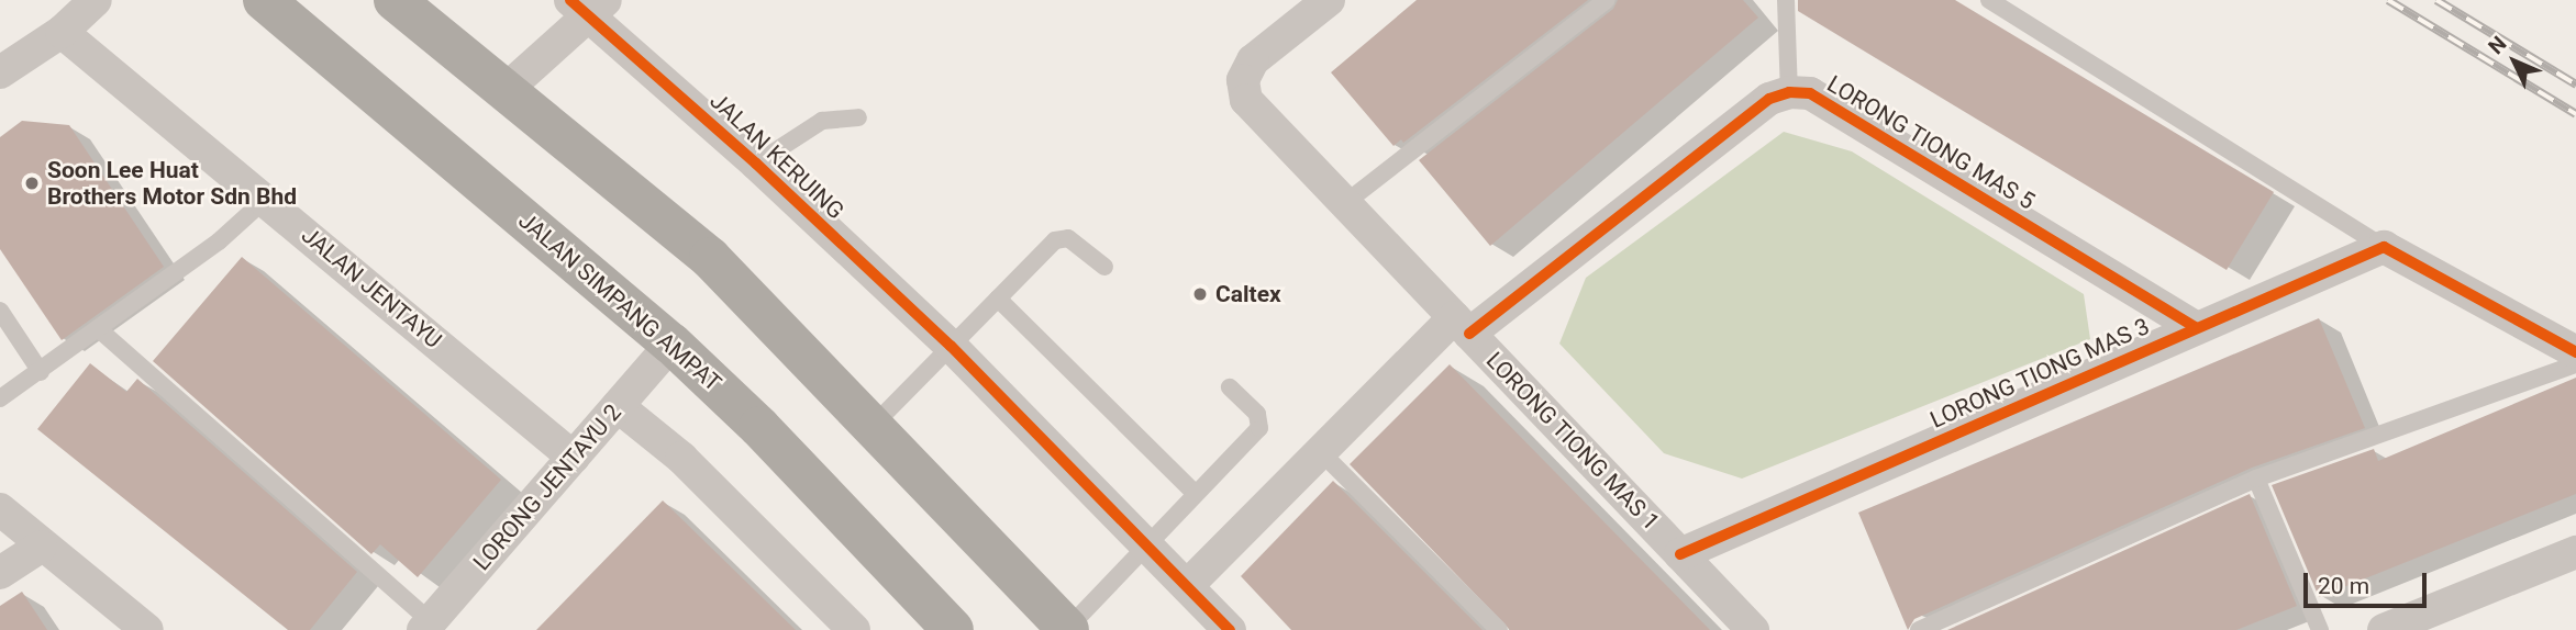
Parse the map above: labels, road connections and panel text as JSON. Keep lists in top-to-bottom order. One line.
{"streets":{"highway":["JALAN SIMPANG AMPAT"],"street":["LORONG TIONG MAS 5","JALAN KERUING","JALAN JENTAYU","LORONG TIONG MAS 3","LORONG TIONG MAS 1","LORONG JENTAYU 2"]},"crossings":[["LORONG TIONG MAS 5","JALAN KERUING"],["LORONG TIONG MAS 5","LORONG TIONG MAS 3"],["LORONG TIONG MAS 5","LORONG TIONG MAS 1"],["JALAN JENTAYU","LORONG JENTAYU 2"],["JALAN SIMPANG AMPAT","LORONG JENTAYU 2"],["LORONG TIONG MAS 3","LORONG TIONG MAS 1"]],"places":["Soon Lee Huat Brothers Motor Sdn Bhd","Caltex"],"scale_bar":"20 m","north":"top left"}
